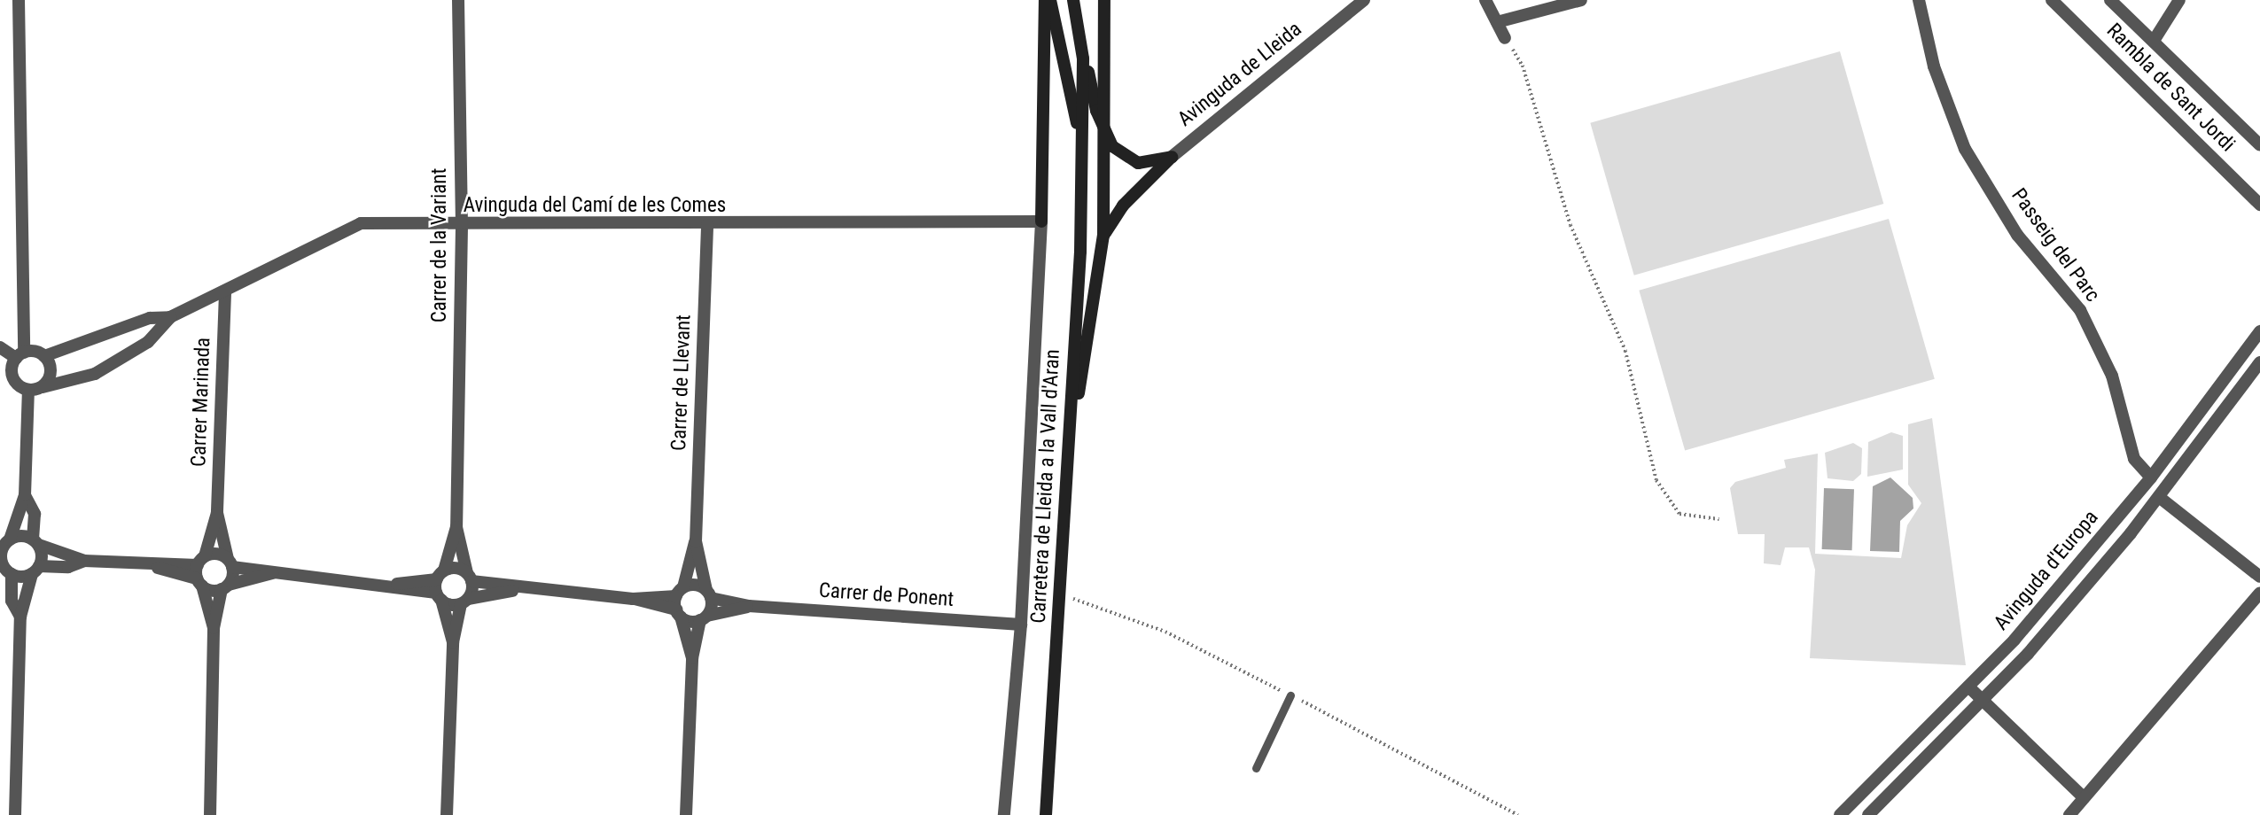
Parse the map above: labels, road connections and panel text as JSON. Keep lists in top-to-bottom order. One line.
{"streets":{"main road":["Carretera de Lleida a la Vall d'Aran"],"street":["Avinguda de Lleida","Rambla de Sant Jordi","Avinguda del Camí de les Comes","Carrer de la Variant","Passeig del Parc","Carrer de Llevant","Carrer Marinada","Avinguda d'Europa","Carrer de Ponent"]},"crossings":[["Avinguda del Camí de les Comes","Carrer de la Variant"],["Avinguda del Camí de les Comes","Carrer de Llevant"],["Avinguda del Camí de les Comes","Carrer Marinada"],["Passeig del Parc","Avinguda d'Europa"],["Carrer de Llevant","Carrer de Ponent"]]}
